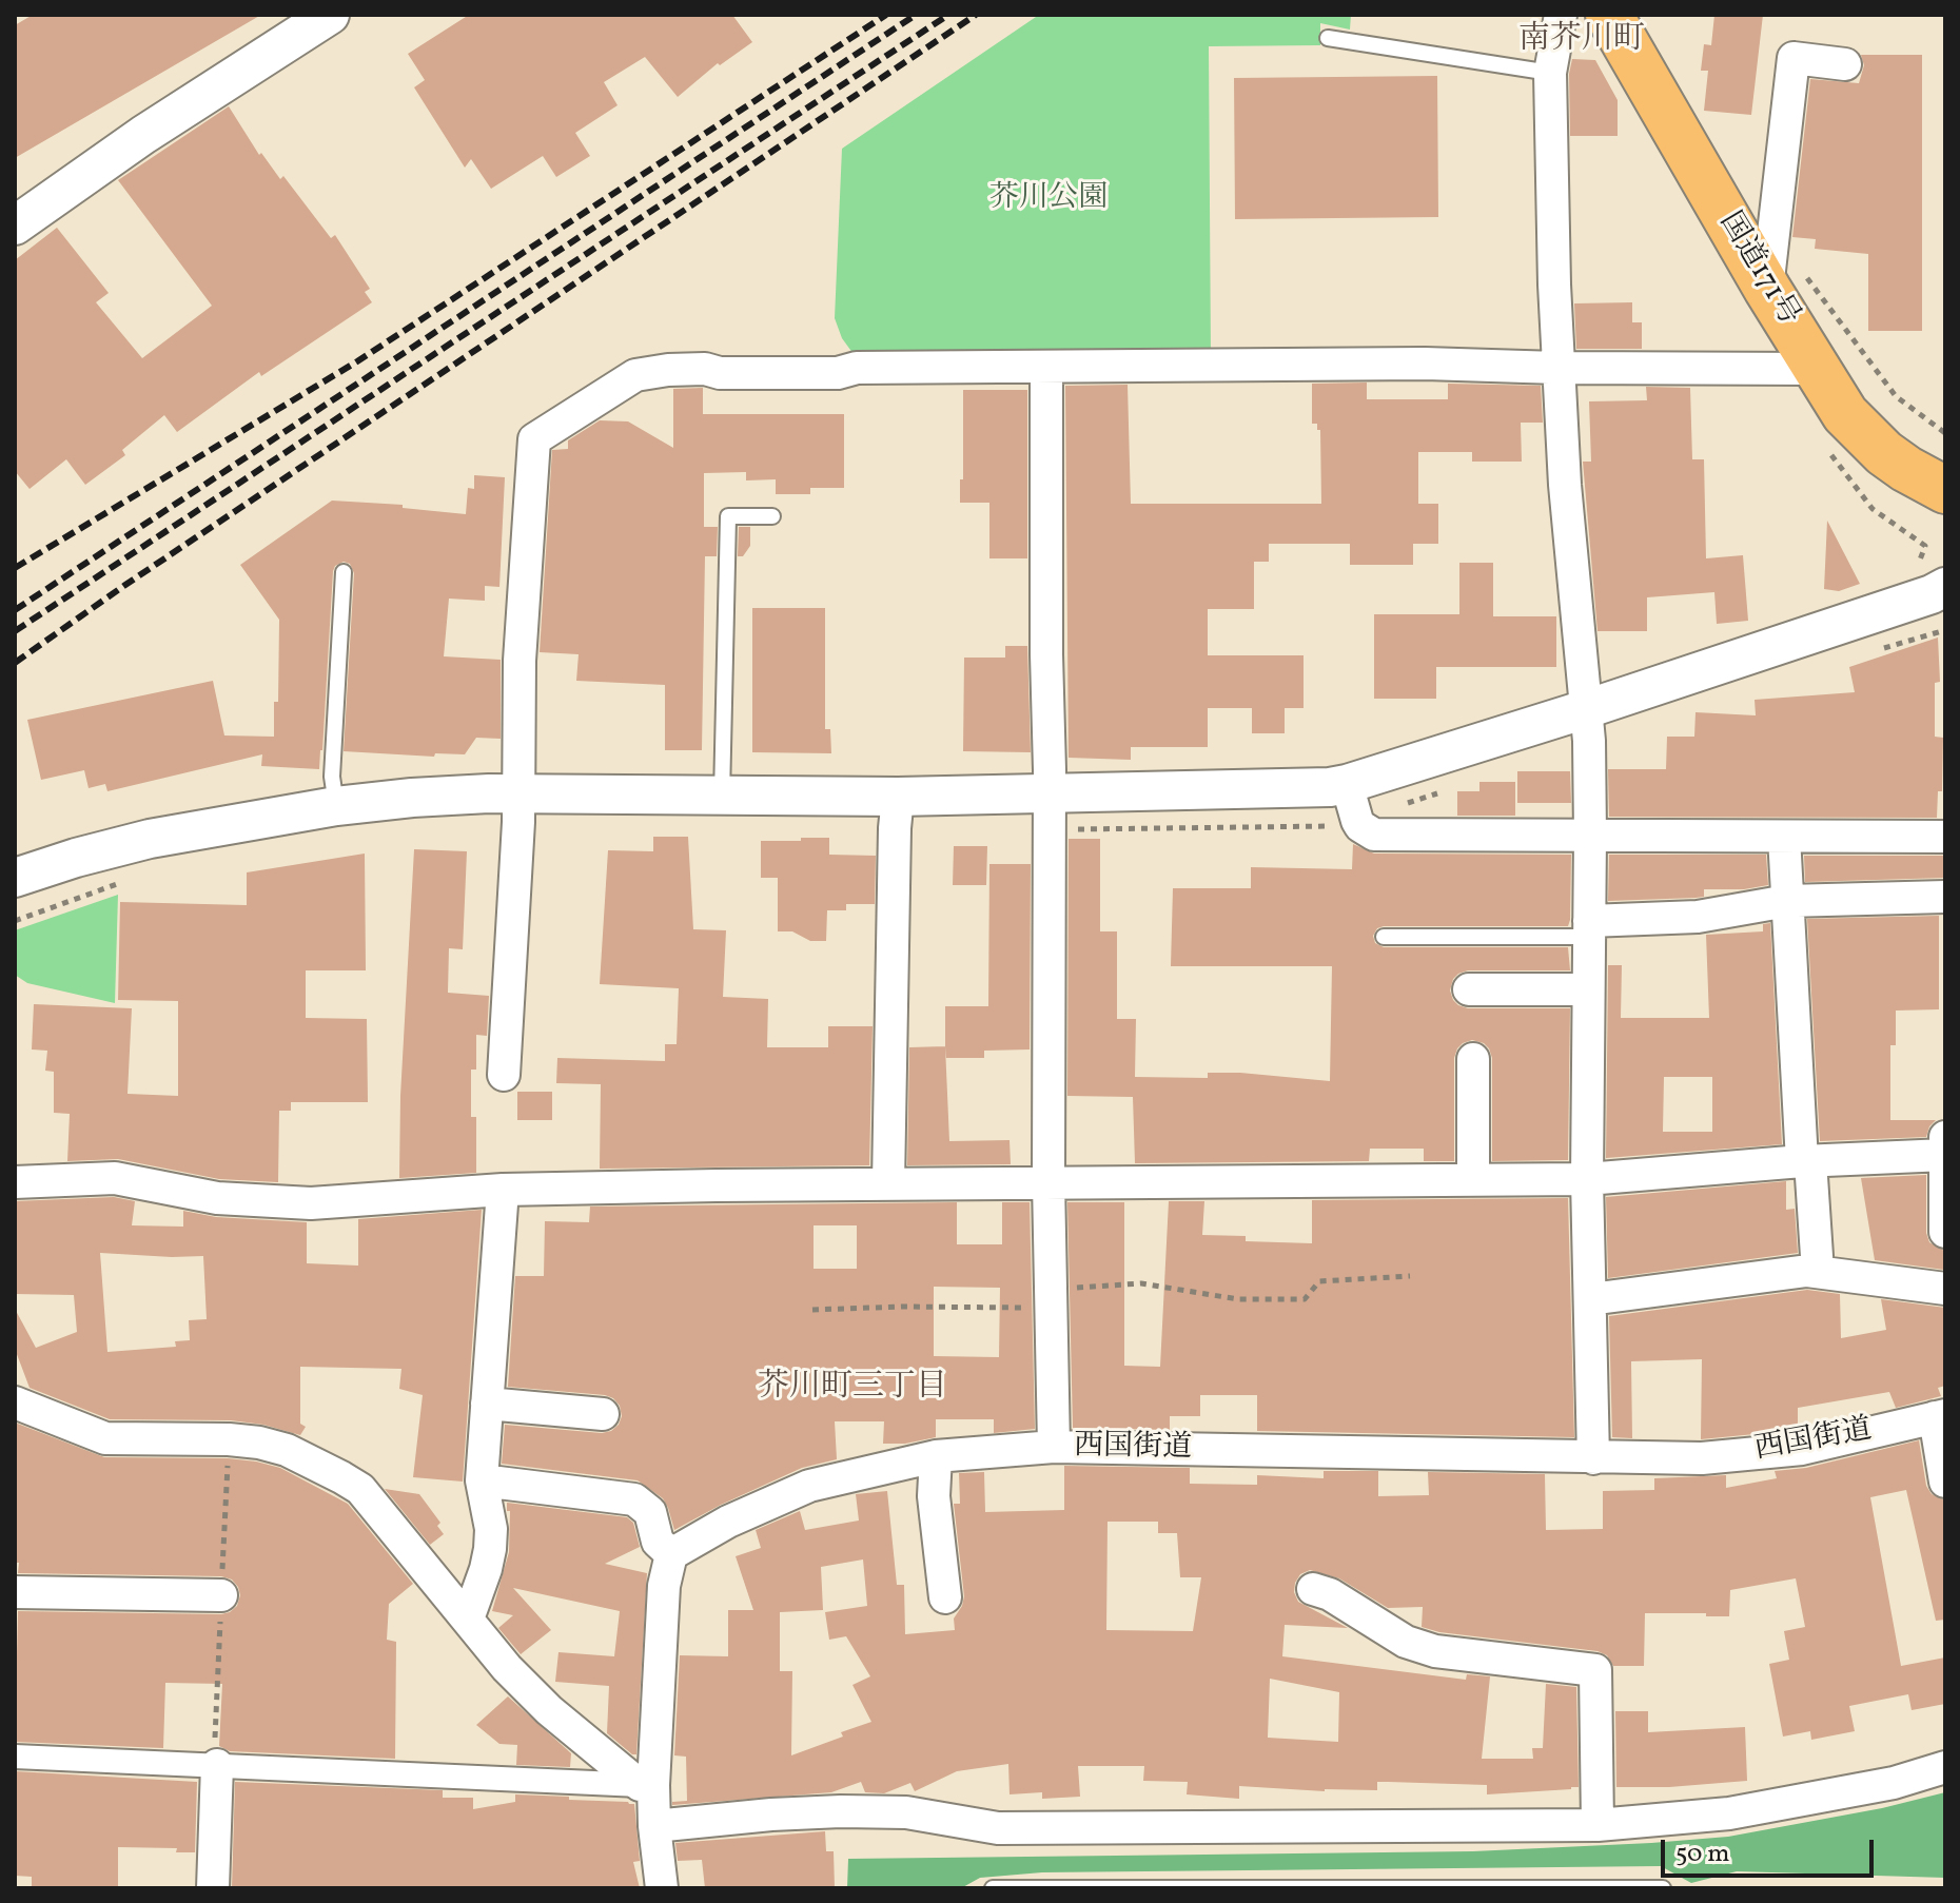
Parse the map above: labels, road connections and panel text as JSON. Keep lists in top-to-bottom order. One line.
{"streets":{"highway":["国道171号"],"street":["西国街道"]},"districts":["南芥川町","芥川町三丁目"],"parks":["芥川公園"],"scale_bar":"50 m"}
